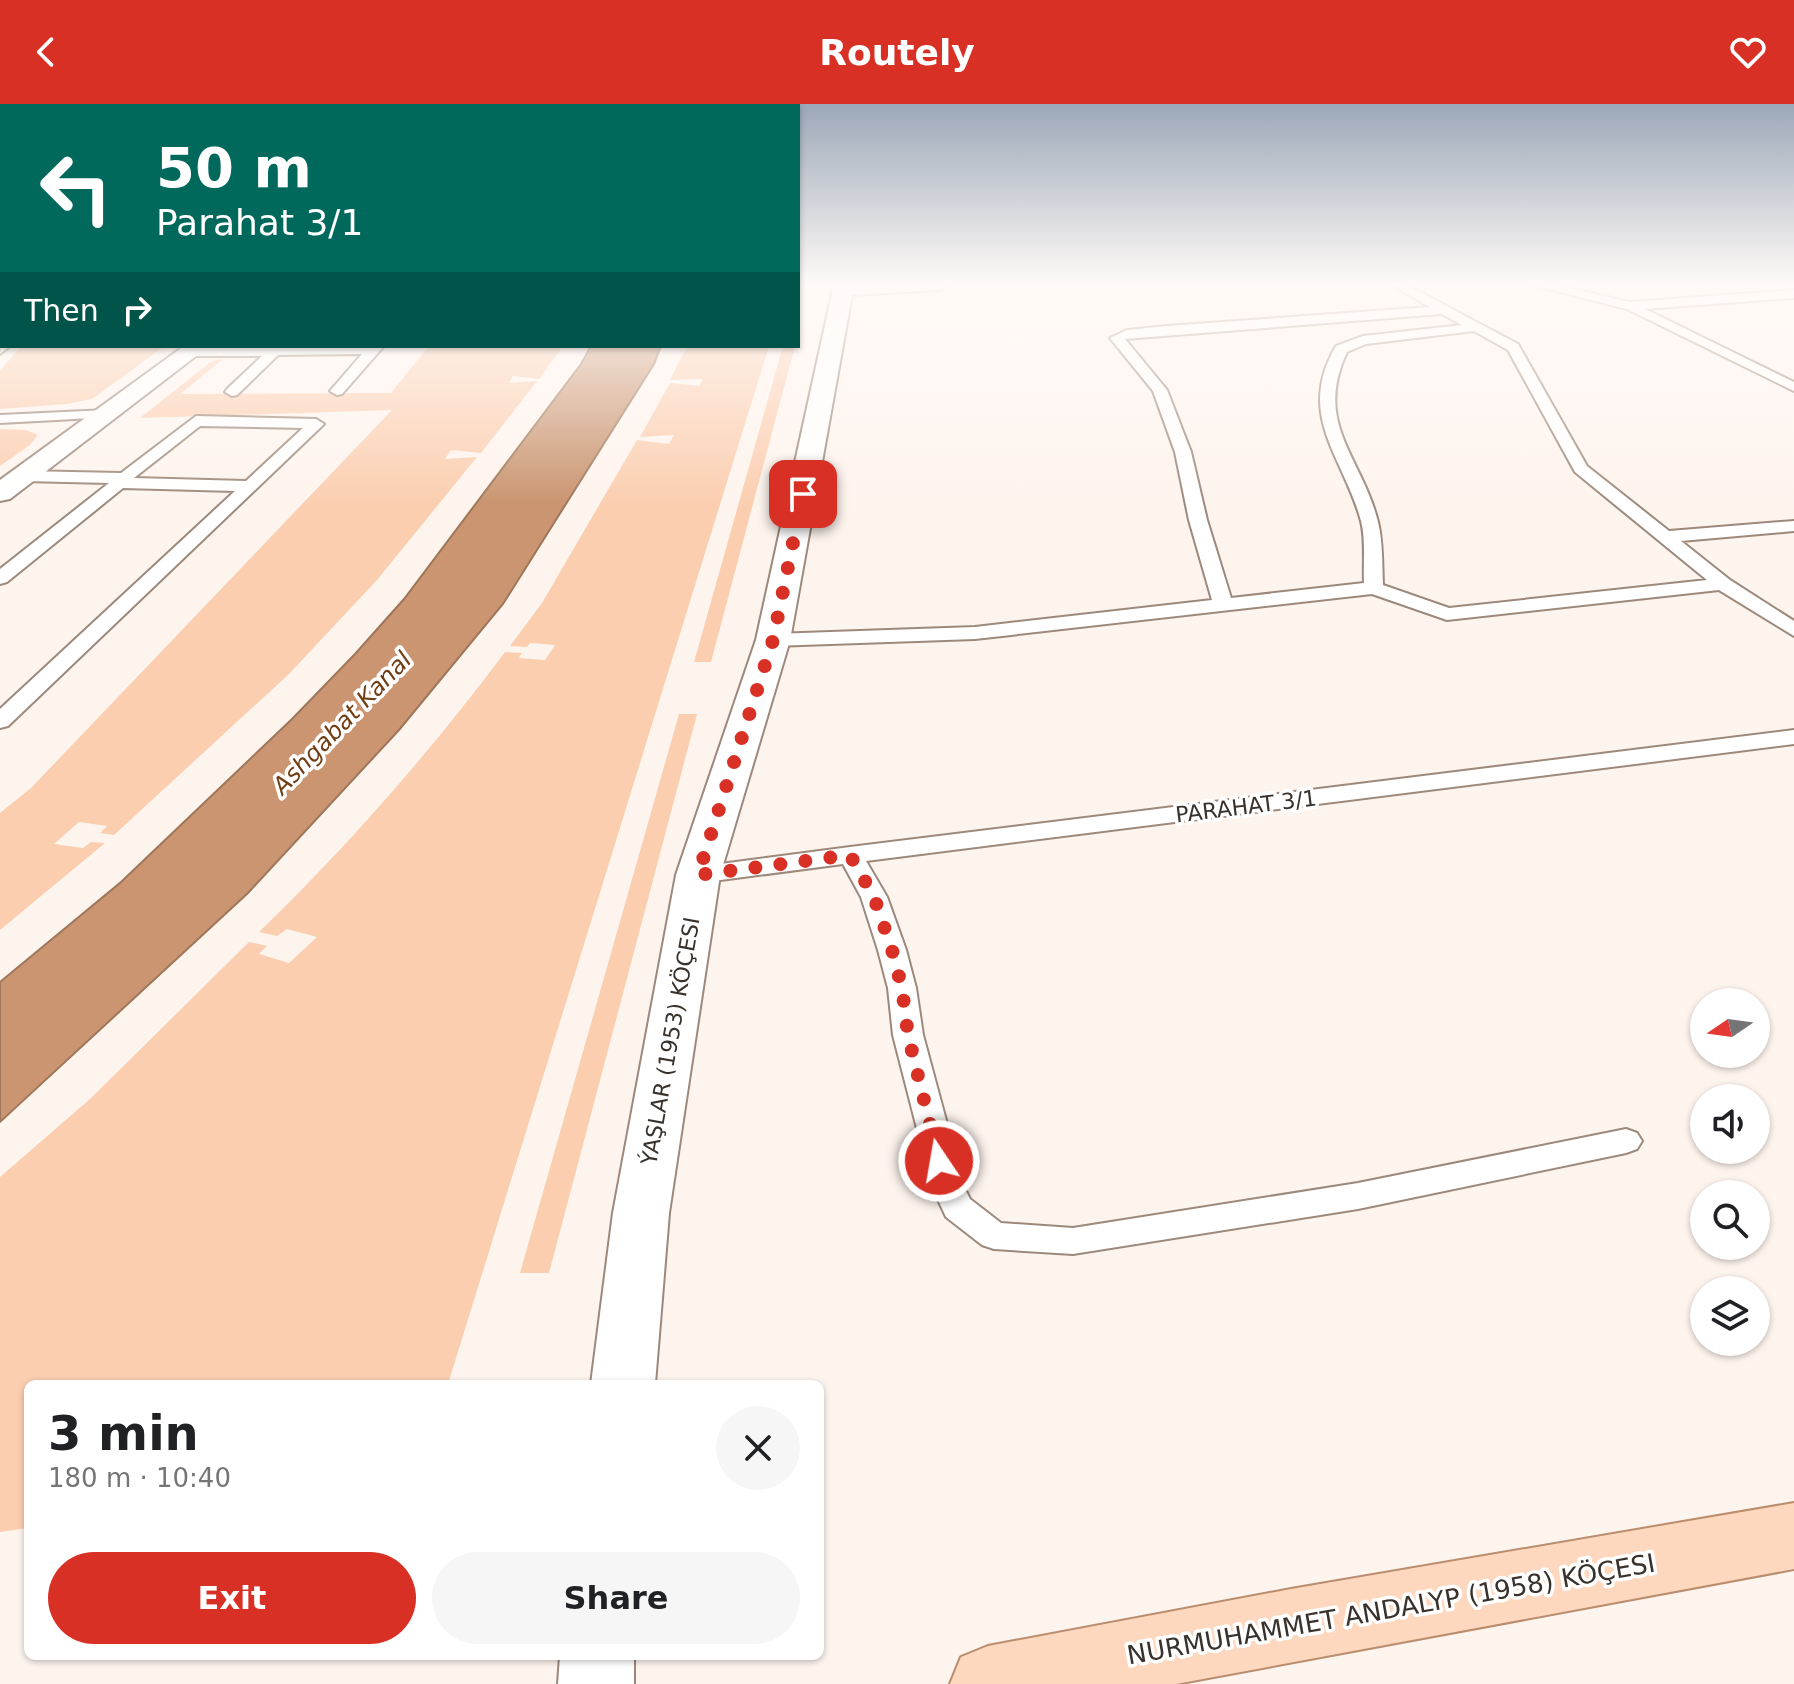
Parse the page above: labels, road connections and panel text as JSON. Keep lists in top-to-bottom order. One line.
{"streets":{"main road":["NURMUHAMMET ANDALYP (1958) KÖÇESI"],"street":["ÝAŞLAR (1953) KÖÇESI"],"lane":["PARAHAT 3/1"]},"crossings":[["PARAHAT 3/1","ÝAŞLAR (1953) KÖÇESI"]],"water":["Ashgabat Kanal"],"north":"left","page":{"header":"Routely","turn":["50 m","Parahat 3/1"],"then":"Then","heading":["3 min","180 m · 10:40"],"buttons":["Exit","Share"]}}
